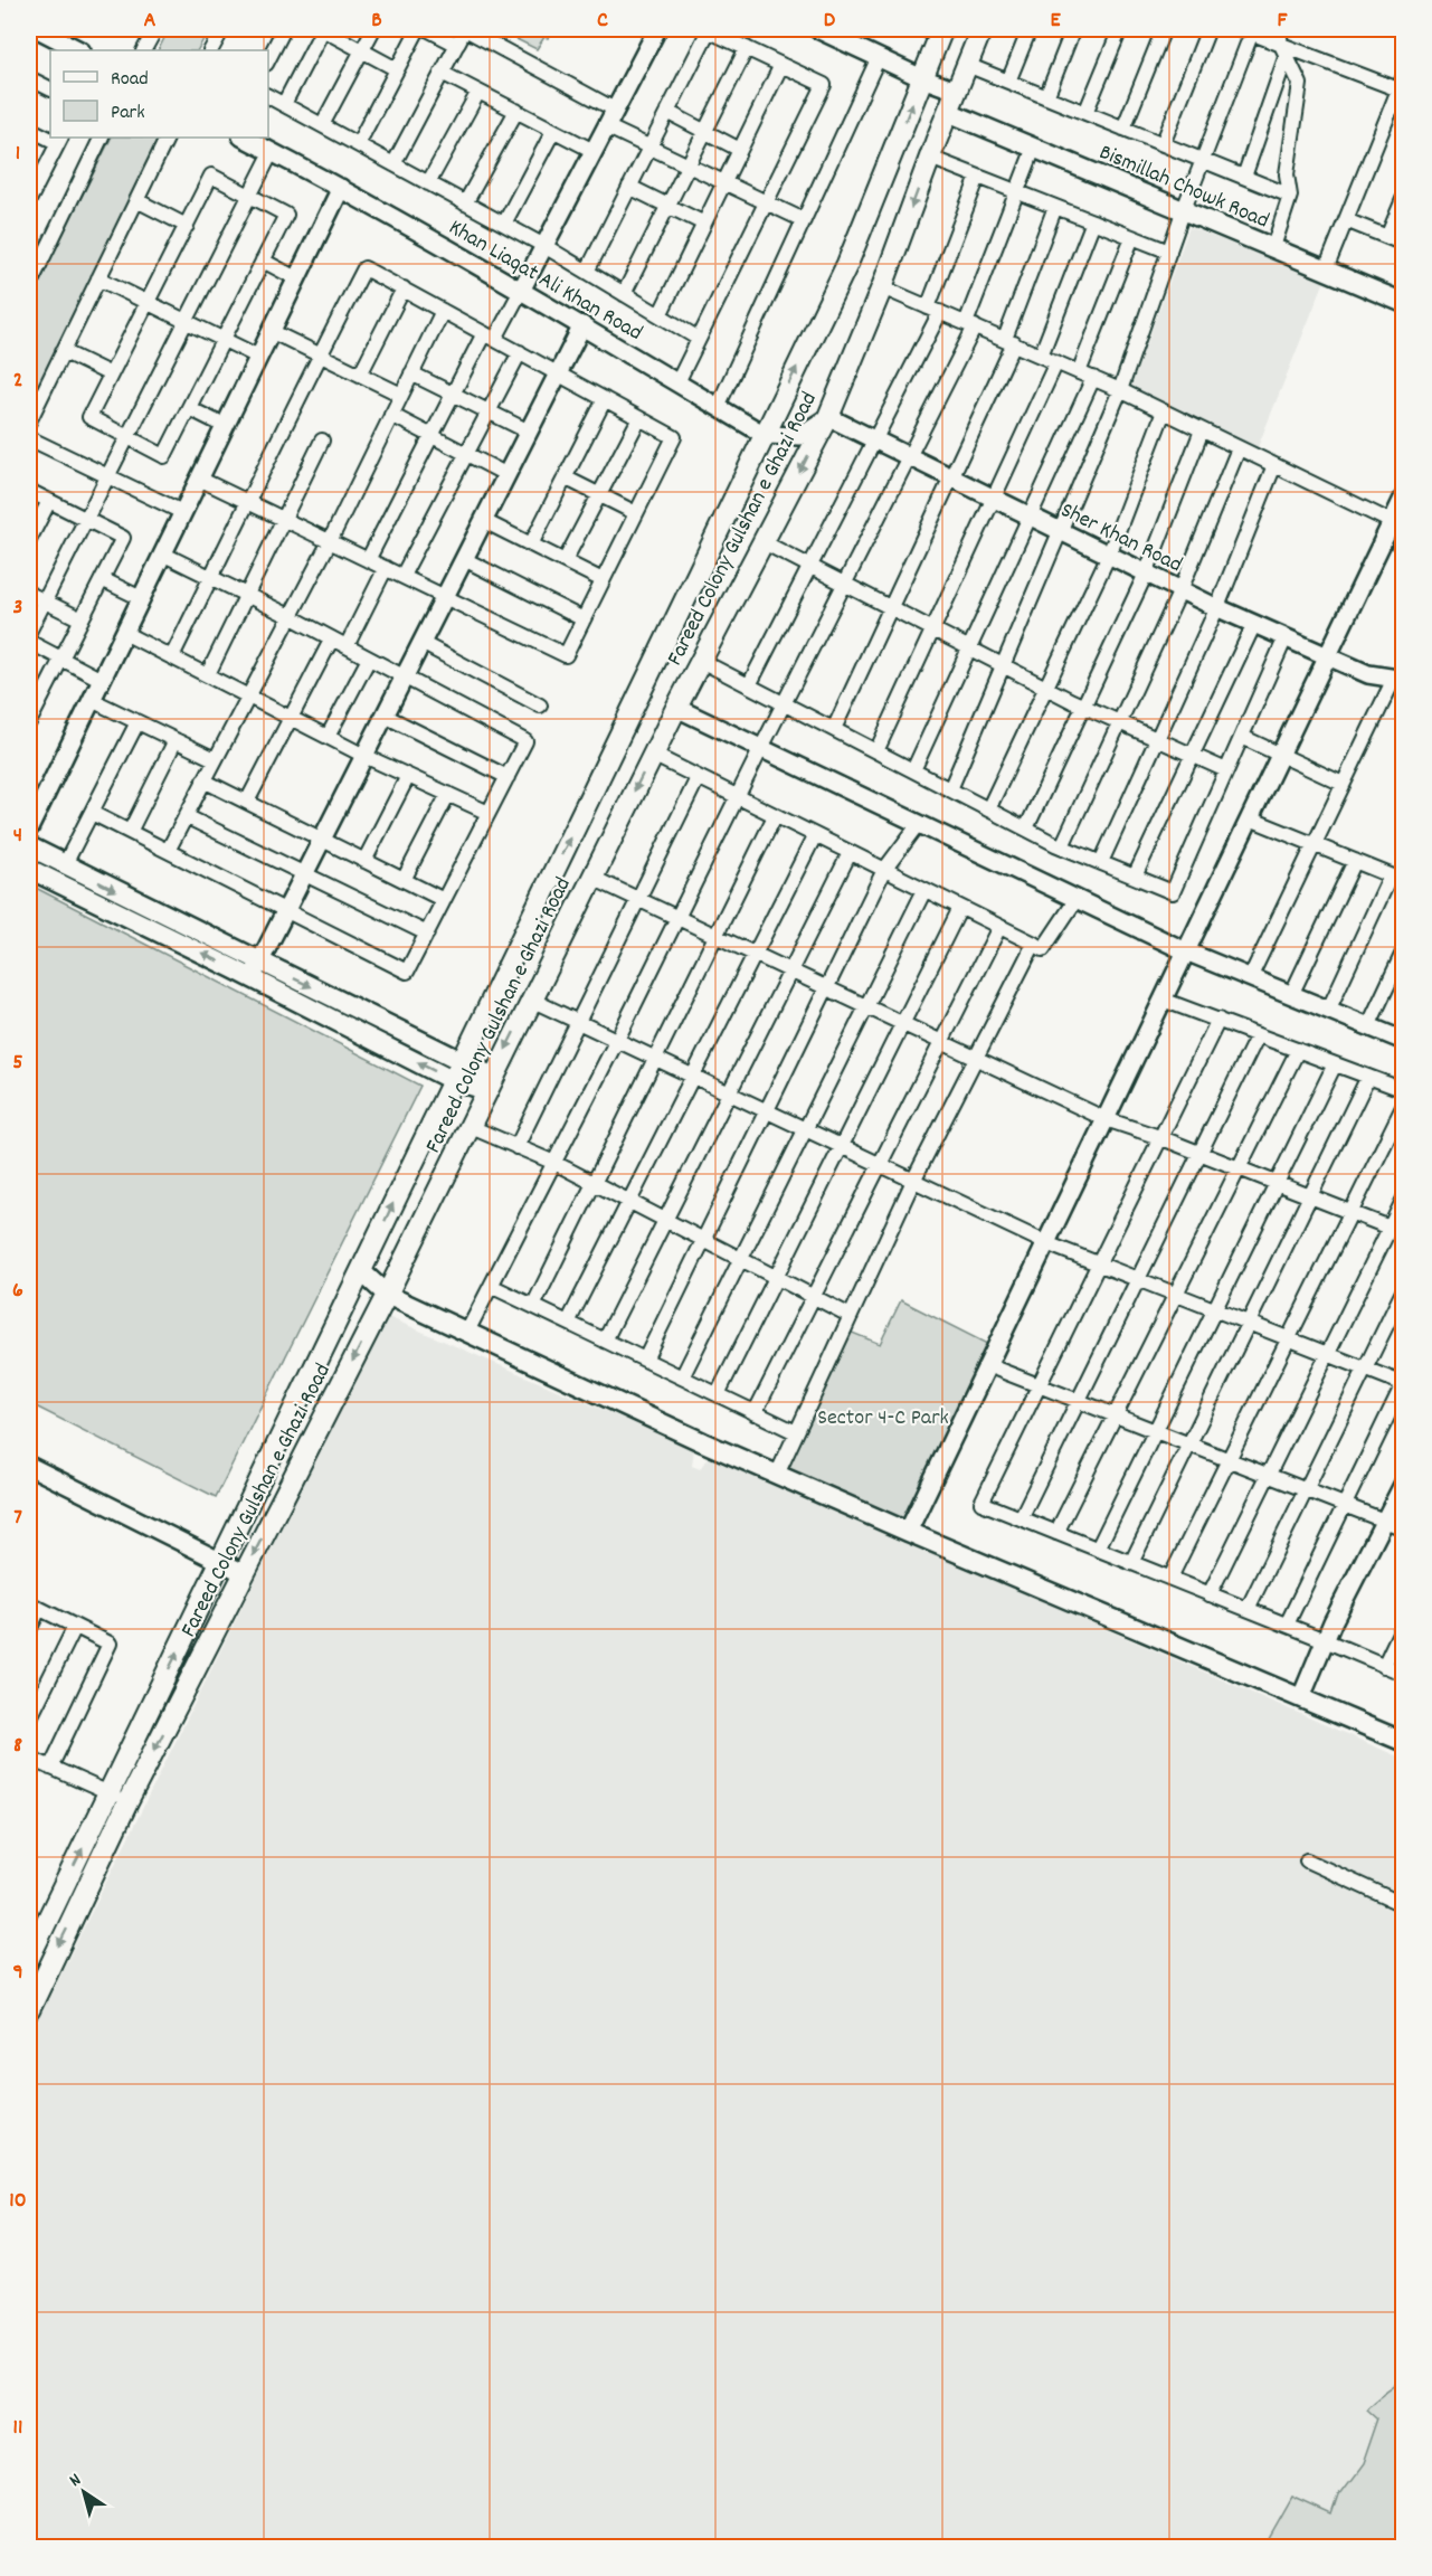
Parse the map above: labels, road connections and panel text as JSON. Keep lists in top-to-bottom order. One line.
{"streets":{"main road":["Bismillah Chowk Road","Fareed Colony Gulshan e Ghazi Road"],"street":["Khan Liaqat Ali Khan Road","Sher Khan Road"]},"crossings":[["Bismillah Chowk Road","Fareed Colony Gulshan e Ghazi Road"],["Khan Liaqat Ali Khan Road","Fareed Colony Gulshan e Ghazi Road"],["Khan Liaqat Ali Khan Road","Sher Khan Road"],["Fareed Colony Gulshan e Ghazi Road","Sher Khan Road"]],"parks":["Sector 4-C Park"],"legend":["Road","Park"],"north":"top left","grid":{"columns":["A","B","C","D","E","F"],"rows":["1","2","3","4","5","6","7","8","9","10","11"]}}
